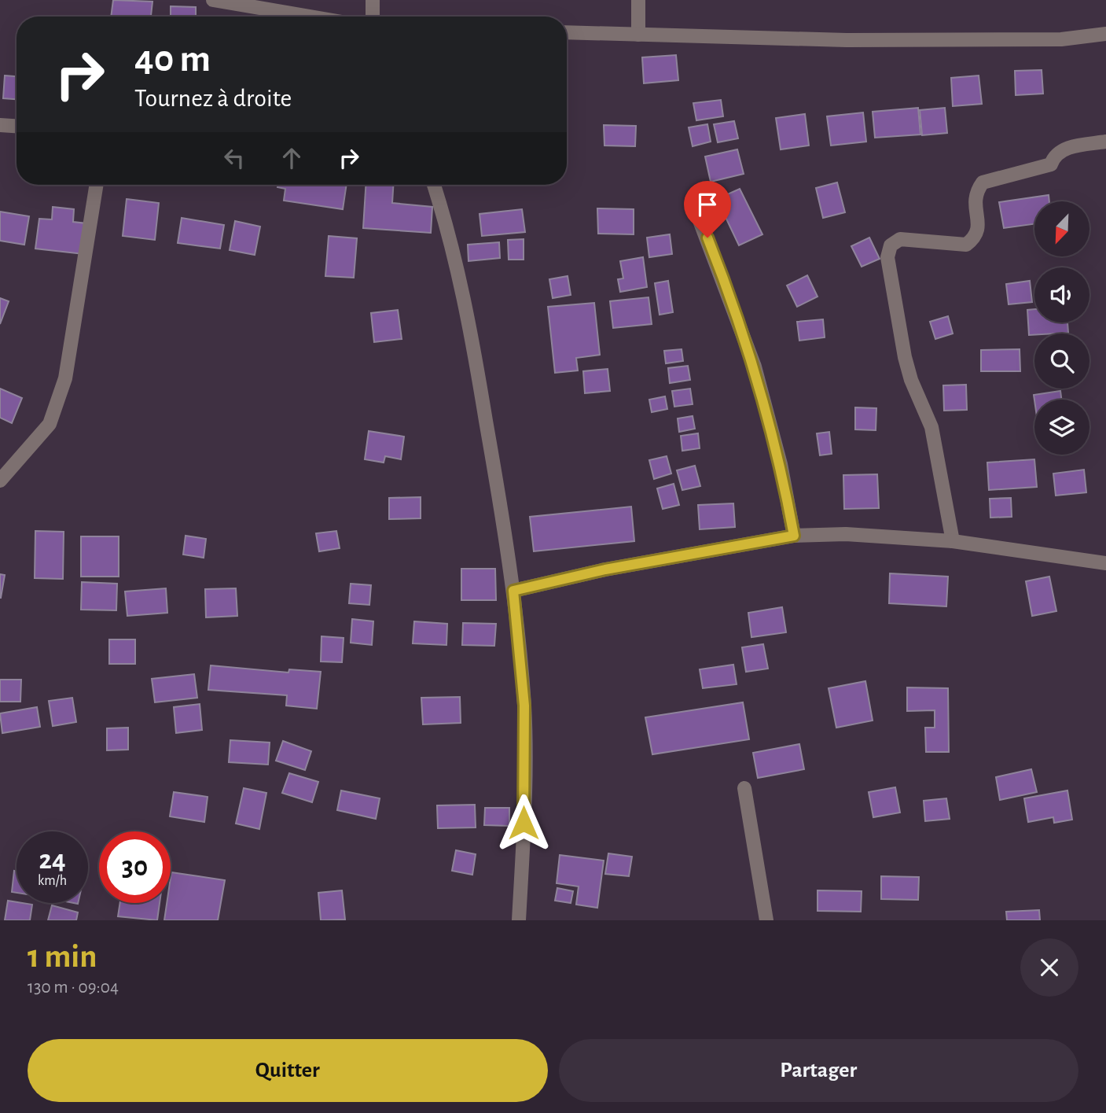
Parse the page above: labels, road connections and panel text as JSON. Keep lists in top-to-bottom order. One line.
{"north":"bottom left","page":{"turn":["40 m","Tournez à droite"],"speed":"24 km/h","limit":"30","heading":["1 min","130 m · 09:04"],"buttons":["Quitter","Partager"]}}
